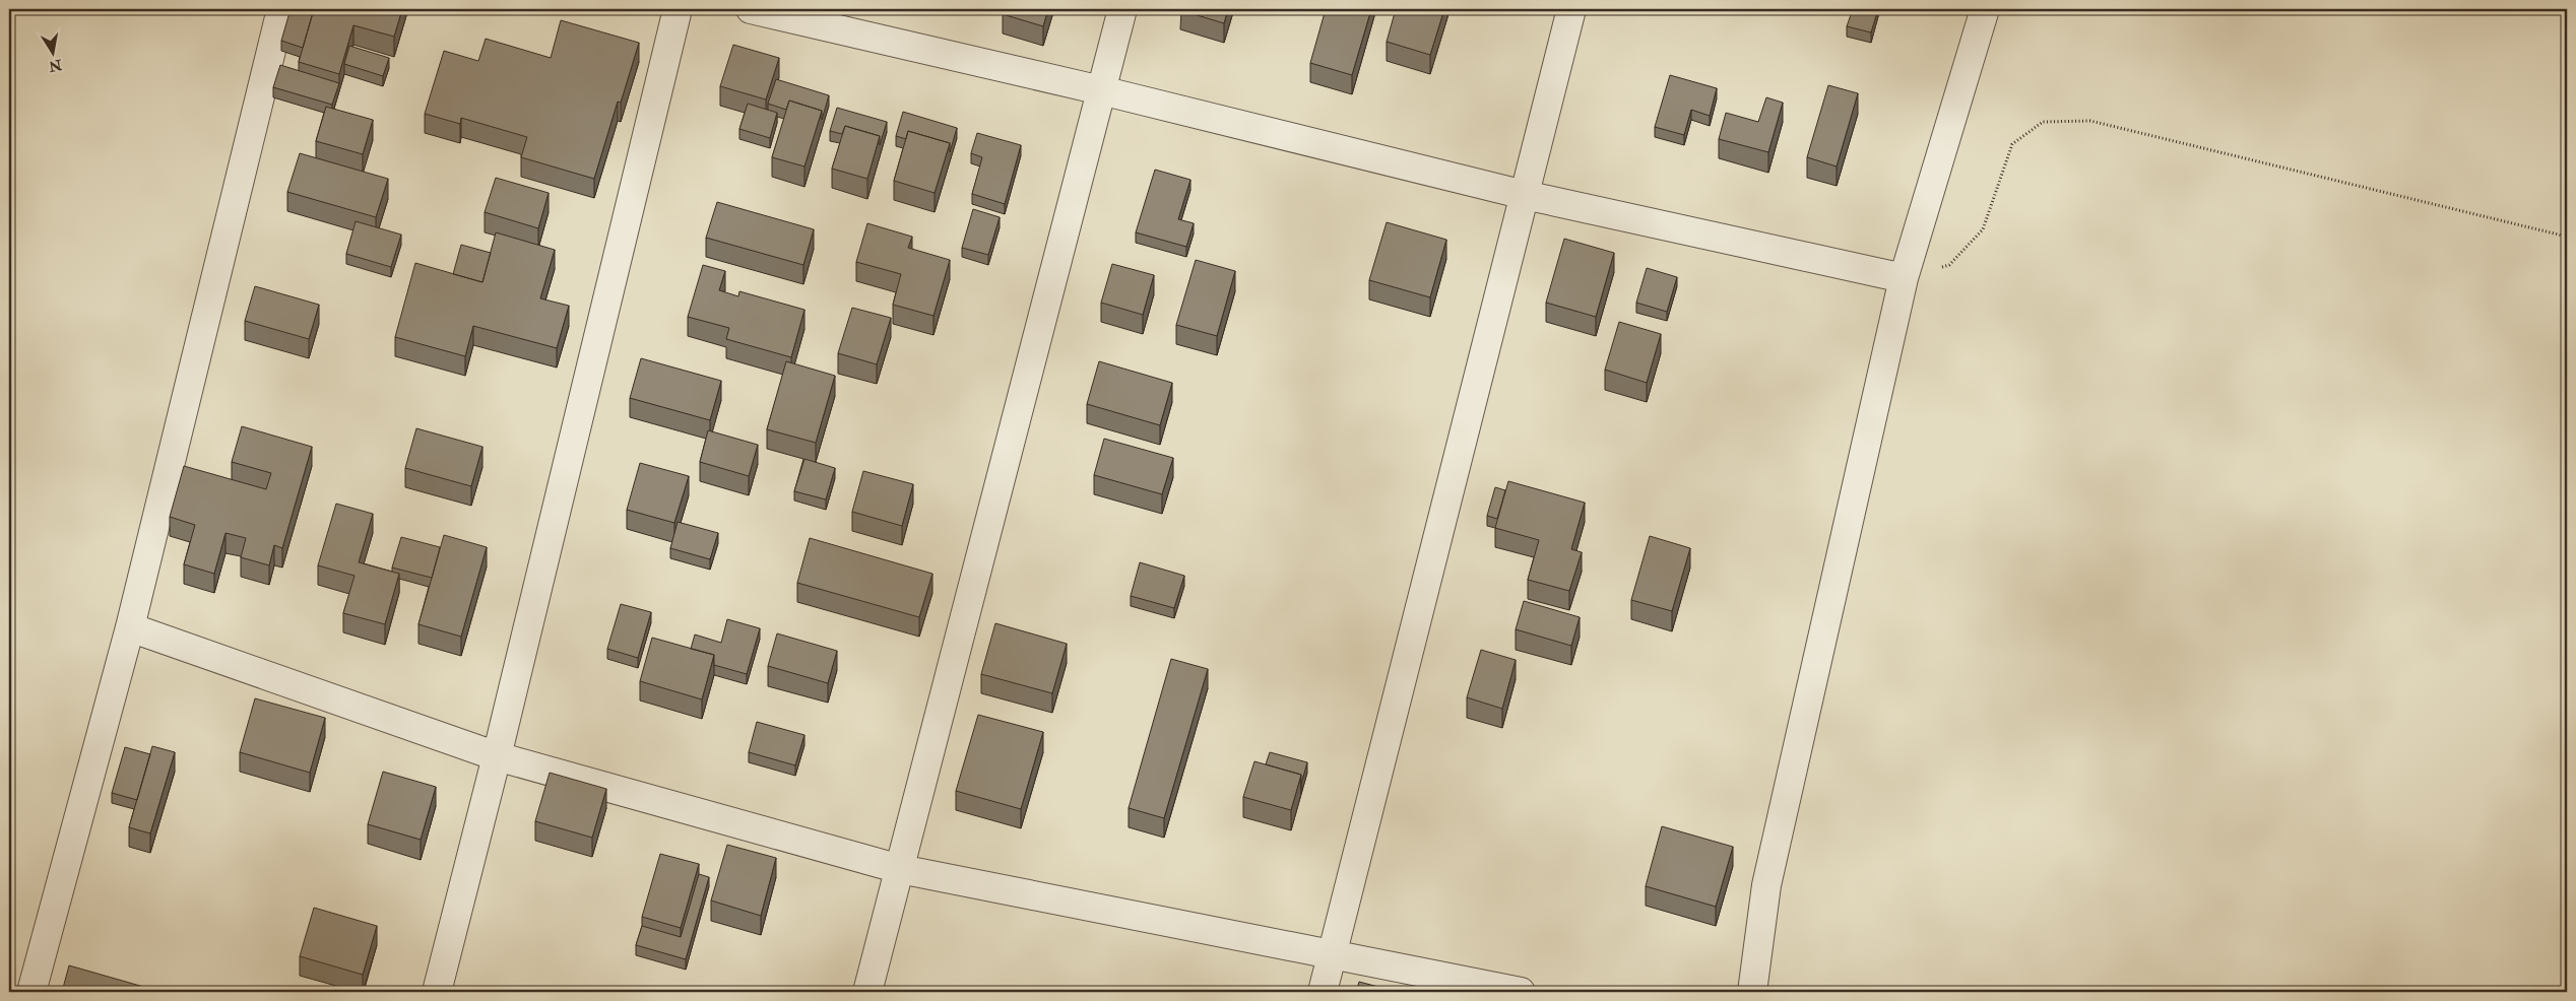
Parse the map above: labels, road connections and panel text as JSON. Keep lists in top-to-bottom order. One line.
{"north":"bottom"}
